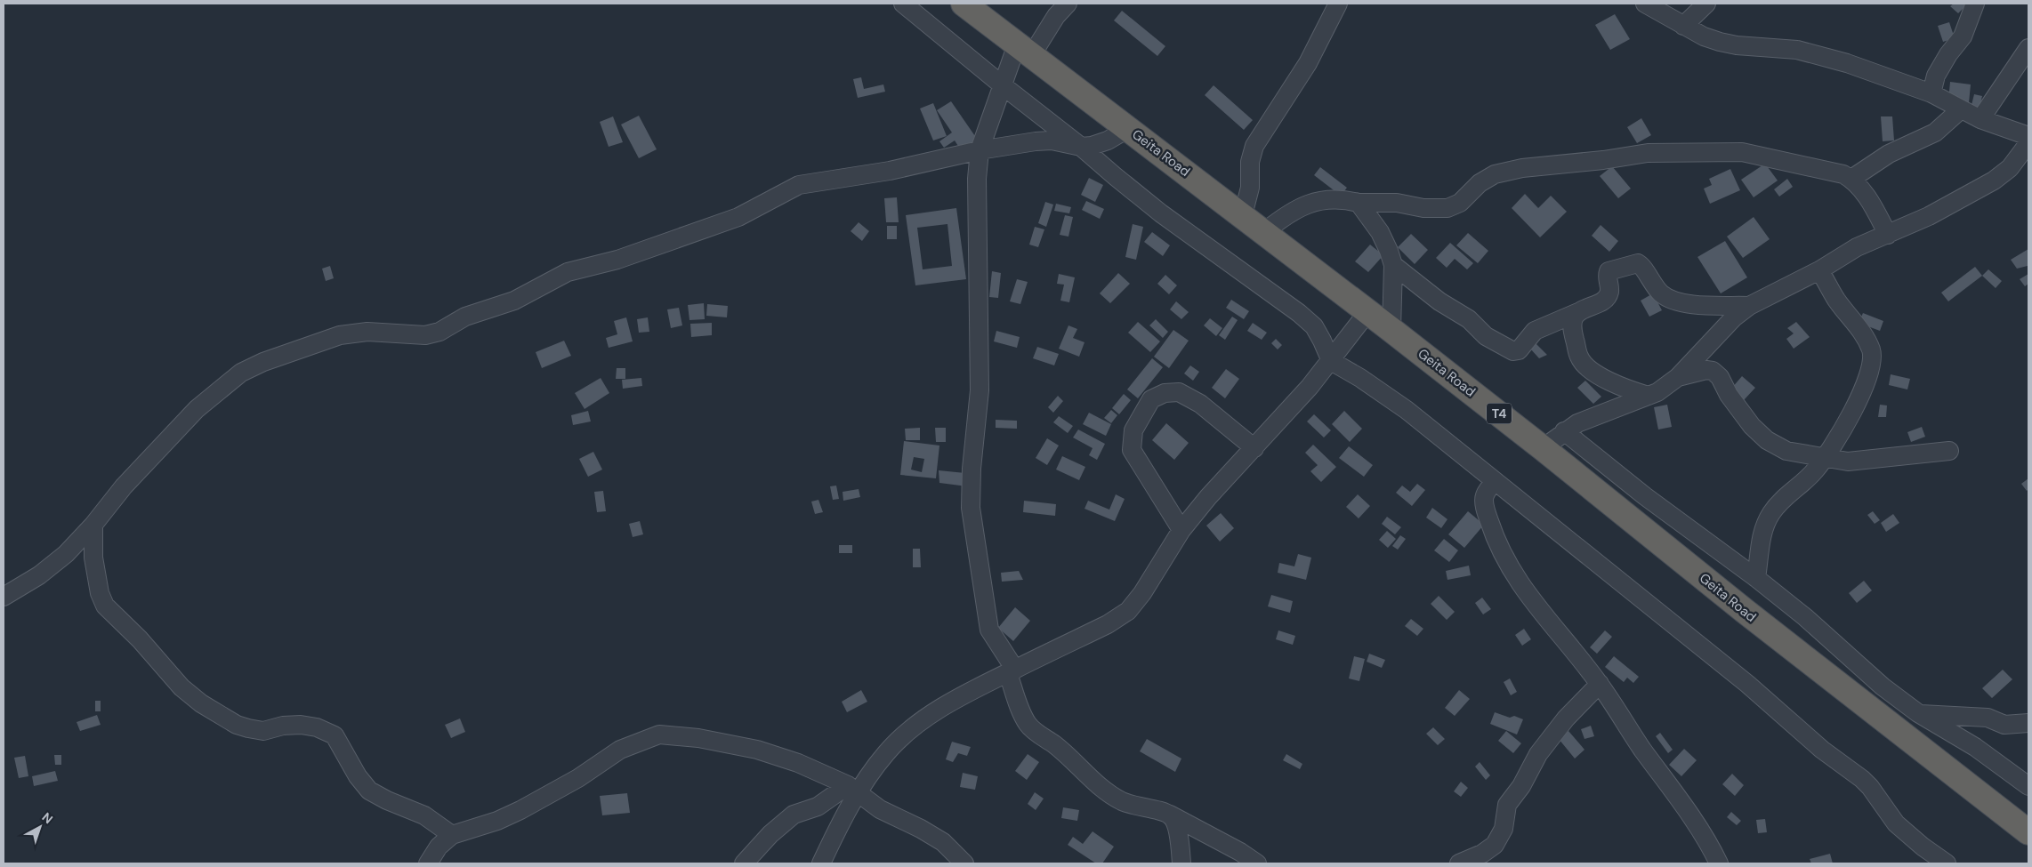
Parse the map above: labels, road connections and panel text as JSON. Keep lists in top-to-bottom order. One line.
{"streets":{"highway":["Geita Road","T4"]},"north":"top right"}
